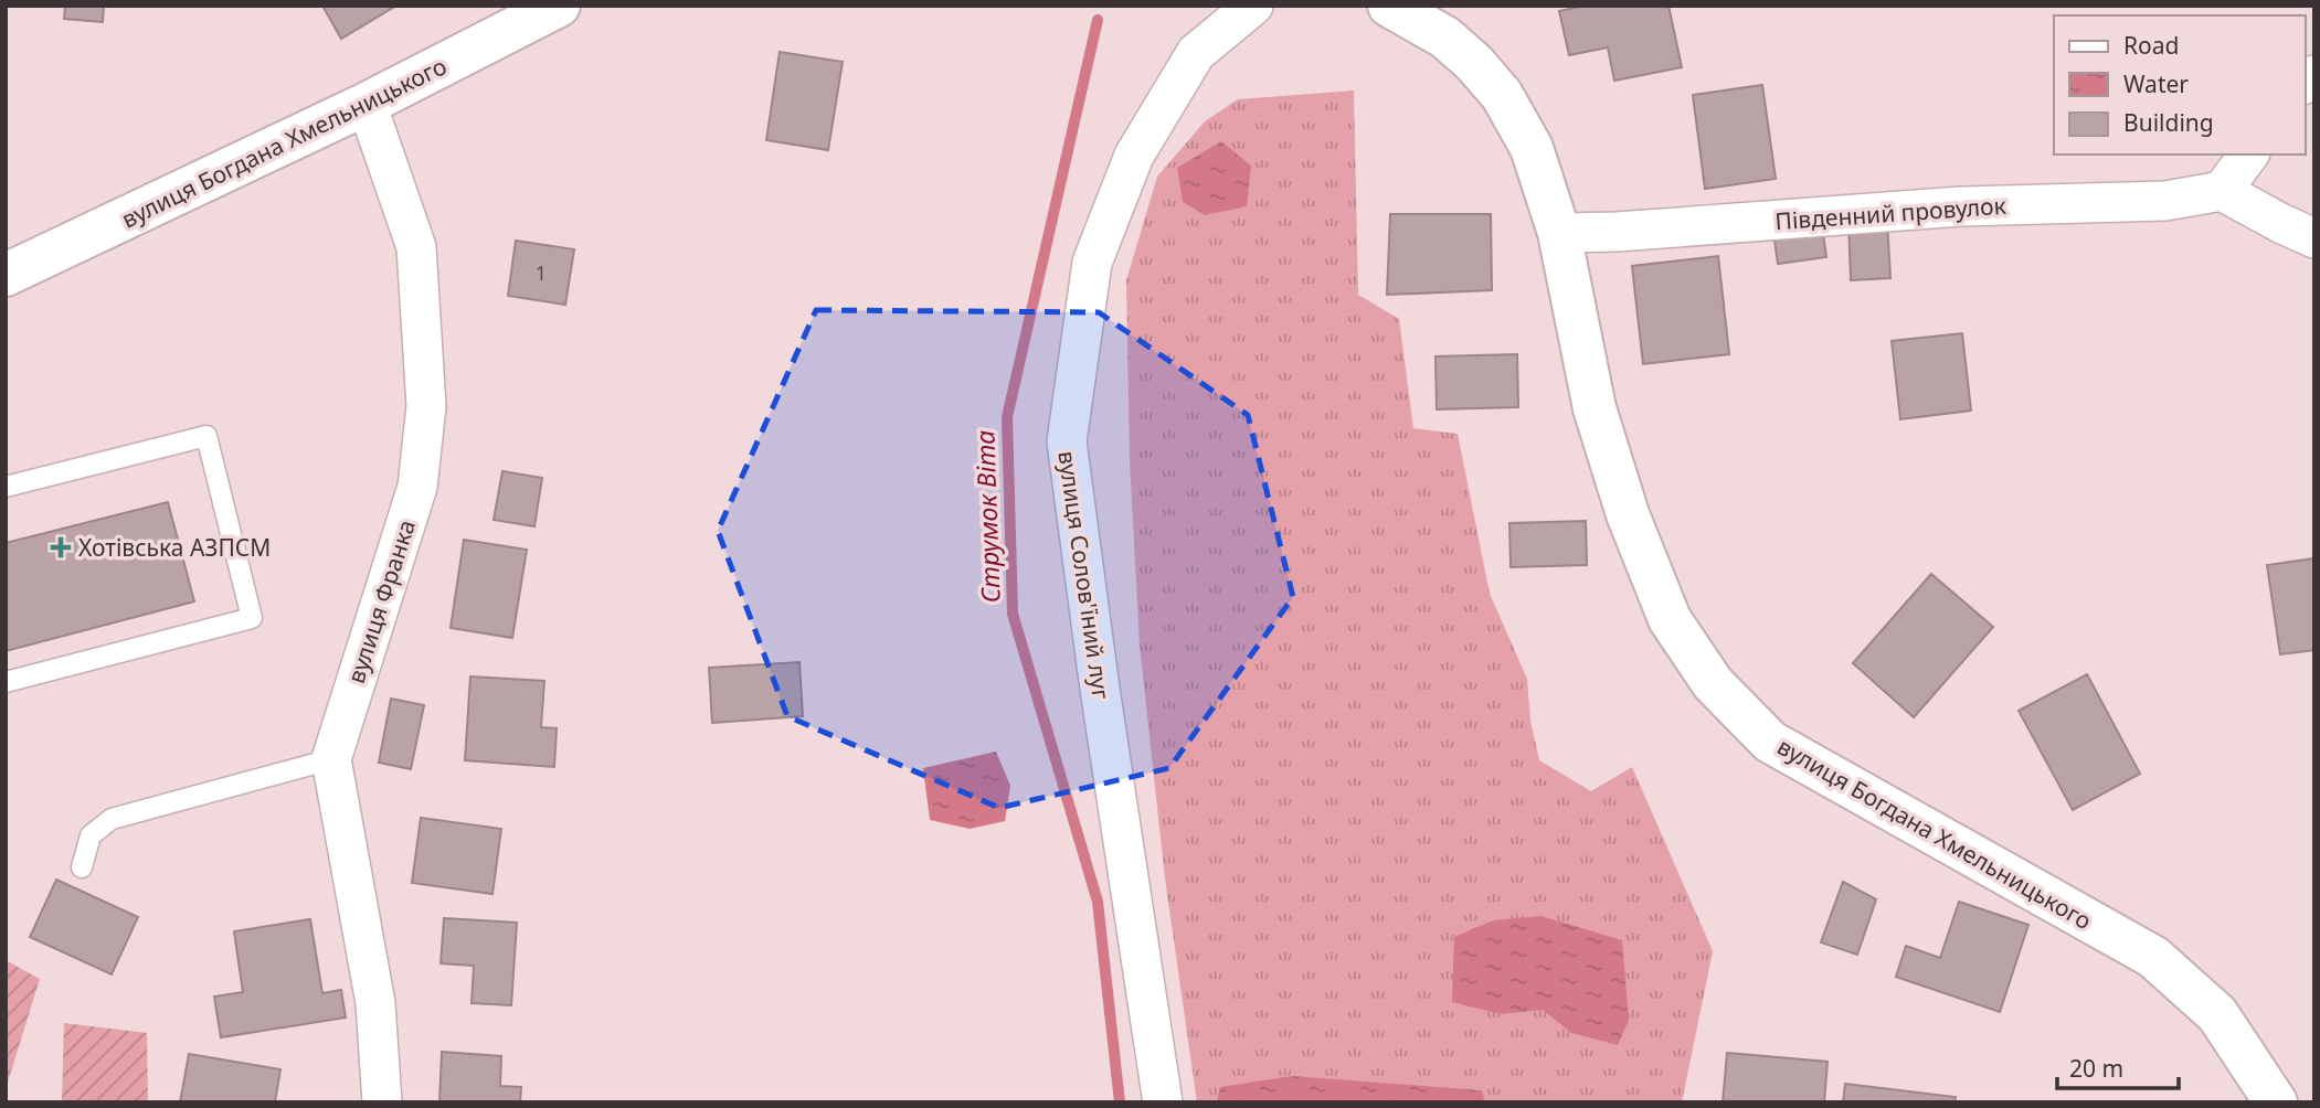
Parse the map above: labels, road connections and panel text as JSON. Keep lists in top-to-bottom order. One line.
{"streets":{"street":["вулиця Богдана Хмельницького","Південний провулок","вулиця Солов'їний луг","вулиця Франка"]},"crossings":[["вулиця Богдана Хмельницького","Південний провулок"],["вулиця Богдана Хмельницького","вулиця Франка"]],"water":["Струмок Віта"],"places":{"health":["Хотівська АЗПСМ"]},"house_numbers":["1"],"legend":["Road","Water","Building"],"scale_bar":"20 m"}
